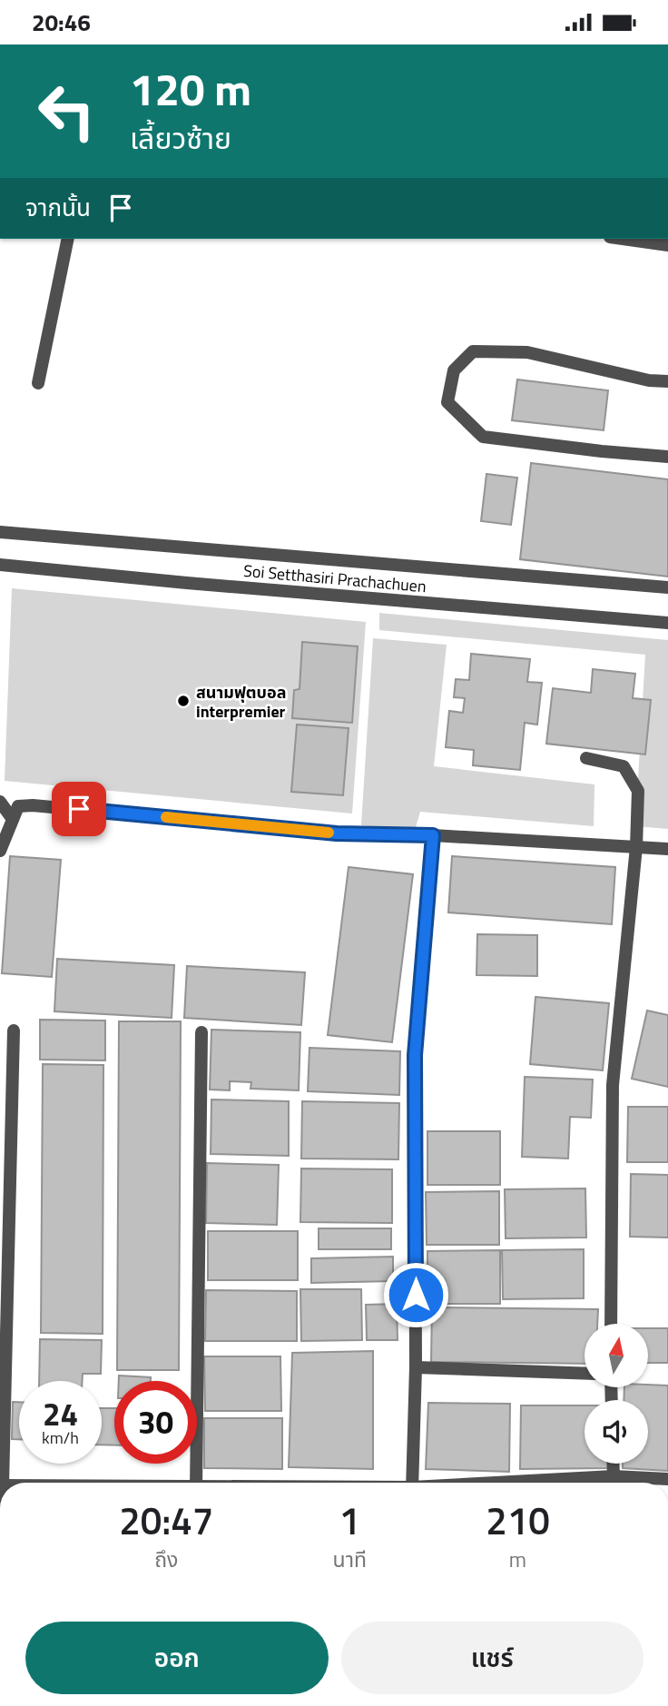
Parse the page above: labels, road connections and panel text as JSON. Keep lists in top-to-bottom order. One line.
{"streets":{"street":["Soi Setthasiri Prachachuen"]},"places":["สนามฟุตบอล interpremier"],"north":"top","page":{"status":"20:46","turn":["120 m","เลี้ยวซ้าย"],"then":"จากนั้น","speed":"24 km/h","limit":"30","eta":["20:47","ถึง","1","นาที","210","m"],"buttons":["ออก","แชร์"]}}
